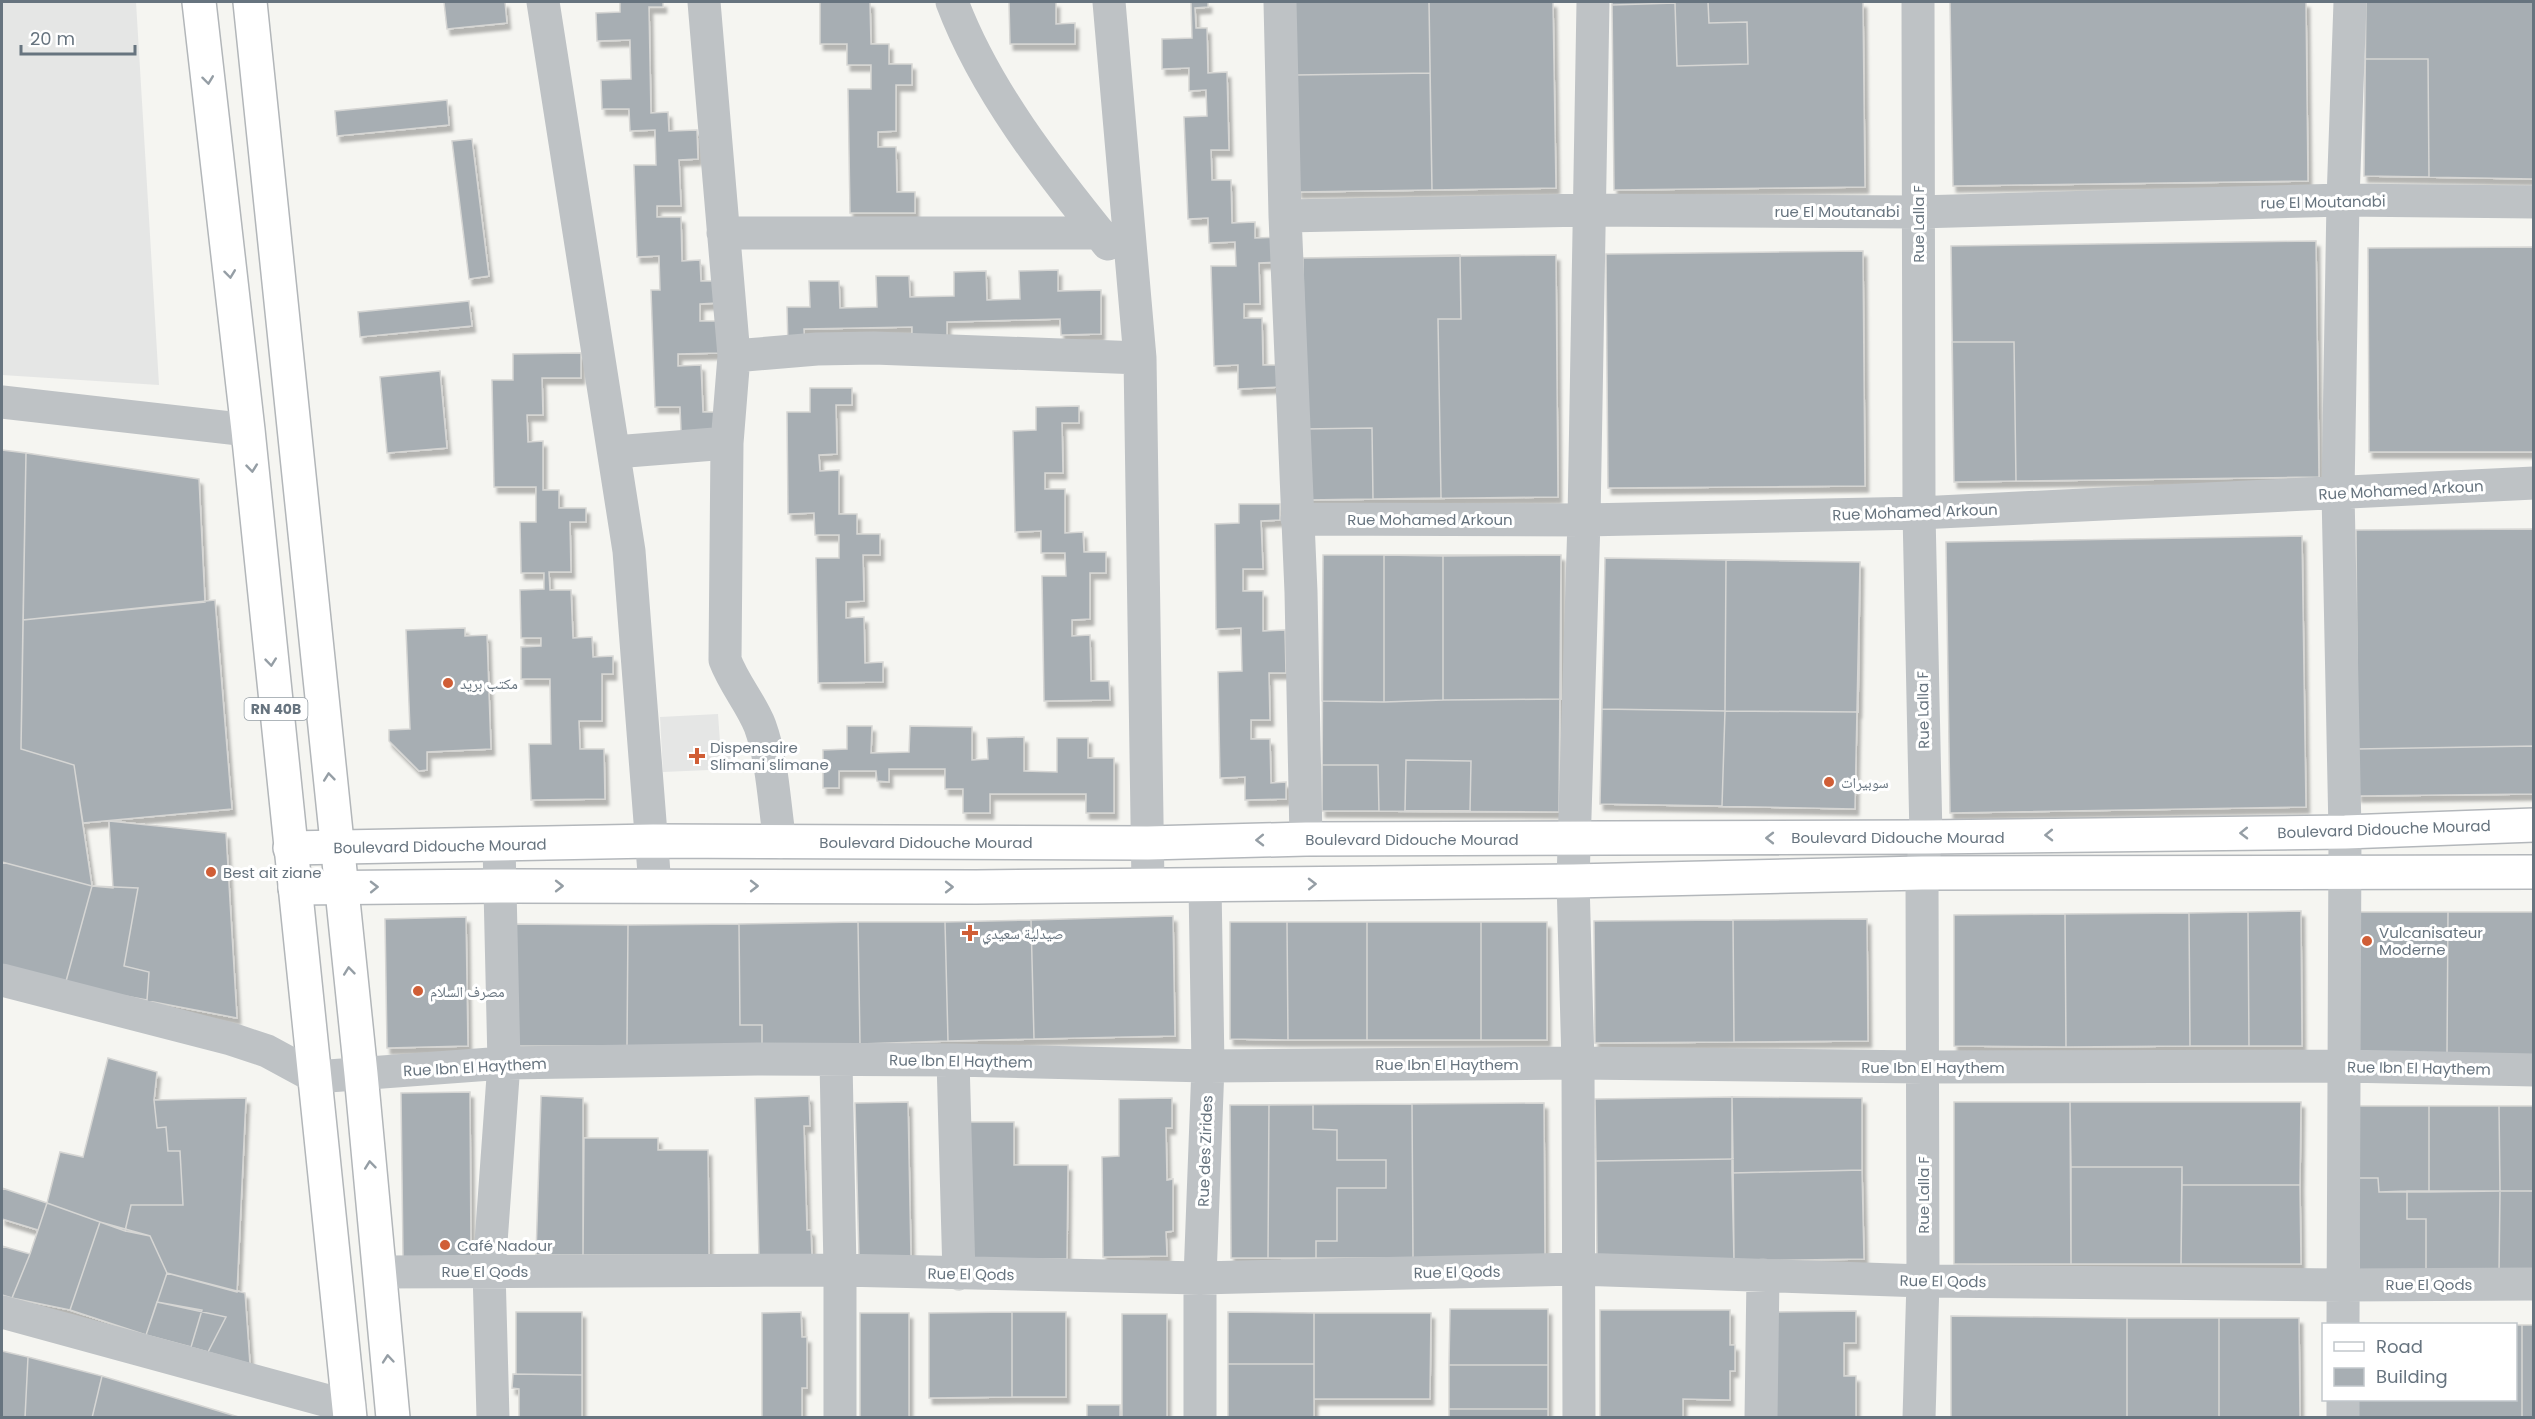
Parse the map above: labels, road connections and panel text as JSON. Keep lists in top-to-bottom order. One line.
{"streets":{"main road":["RN 40B","Boulevard Didouche Mourad"],"street":["rue El Moutanabi","Rue Lalla F","Rue Mohamed Arkoun","Rue Ibn El Haythem","Rue des Zirides","Rue El Qods"]},"crossings":[["rue El Moutanabi","Rue Lalla F"],["Rue Lalla F","Rue Mohamed Arkoun"],["Rue Lalla F","Boulevard Didouche Mourad"],["Rue Lalla F","Rue Ibn El Haythem"],["Rue Lalla F","Rue El Qods"],["RN 40B","Boulevard Didouche Mourad"],["RN 40B","Rue Ibn El Haythem"],["RN 40B","Rue El Qods"],["Rue Ibn El Haythem","Rue des Zirides"],["Rue des Zirides","Rue El Qods"]],"places":{"other":["مكتب بريد","سوبيرات","Best ait ziane","Vulcanisateur Moderne","مصرف السلام","Café Nadour"],"health":["Dispensaire Slimani slimane","صيدلية سعيدي"]},"legend":["Road","Building"],"scale_bar":"20 m"}
